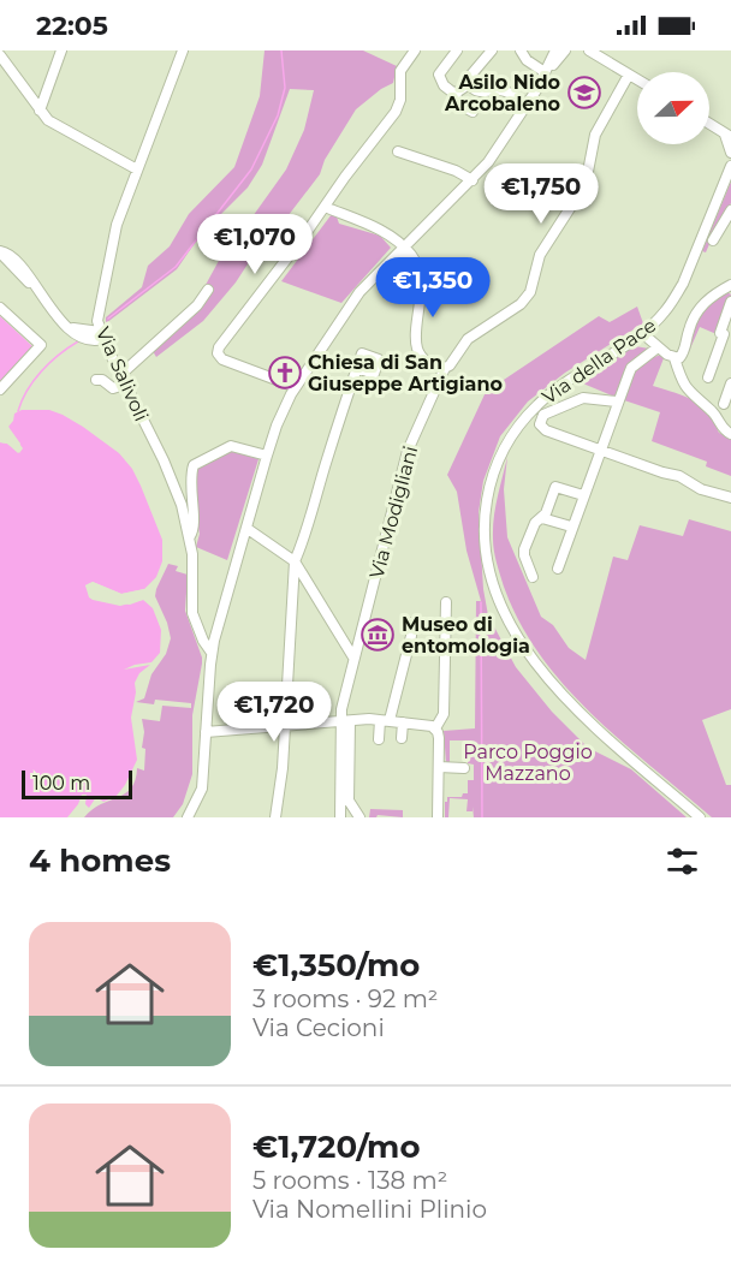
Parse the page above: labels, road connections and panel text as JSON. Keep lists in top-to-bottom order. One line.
{"streets":{"street":["Via della Pace","Via Salivoli","Via Modigliani"]},"parks":["Parco Poggio Mazzano"],"places":{"school or university":["Asilo Nido Arcobaleno"],"church":["Chiesa di San Giuseppe Artigiano"],"museum":["Museo di entomologia"]},"scale_bar":"100 m","north":"right","page":{"status":"22:05","price":["€1,750","€1,070","€1,350","€1,720"],"scale":"100 m","heading":"4 homes","list":[{"name":"€1,350/mo","note":"3 rooms · 92 m² · Via Cecioni"},{"name":"€1,720/mo","note":"5 rooms · 138 m² · Via Nomellini Plinio"}]}}
